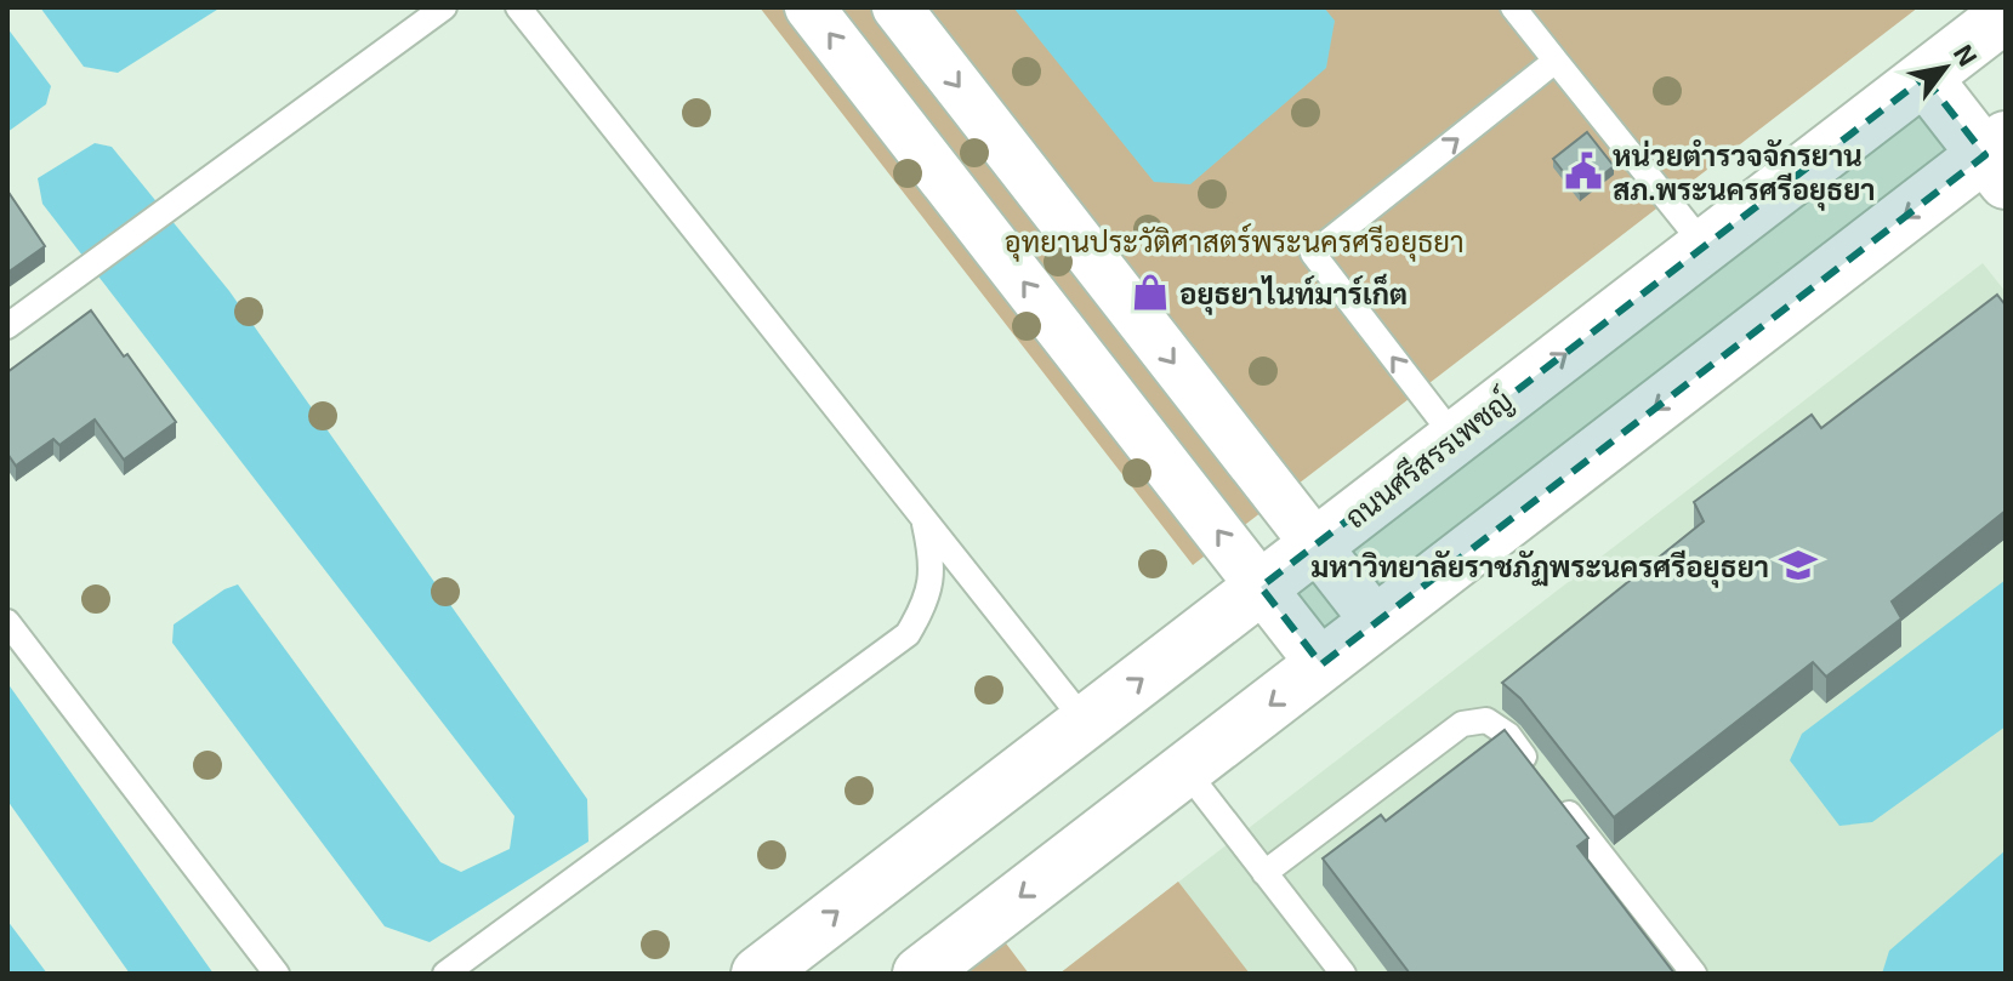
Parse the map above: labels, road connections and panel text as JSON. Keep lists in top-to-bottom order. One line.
{"streets":{"main road":["ถนนศรีสรรเพชญ์"]},"parks":["อุทยานประวัติศาสตร์พระนครศรีอยุธยา"],"places":{"public building":["หน่วยตำรวจจักรยาน สภ.พระนครศรีอยุธยา"],"shop":["อยุธยาไนท์มาร์เก็ต"],"school or university":["มหาวิทยาลัยราชภัฏพระนครศรีอยุธยา"]},"north":"top right"}
